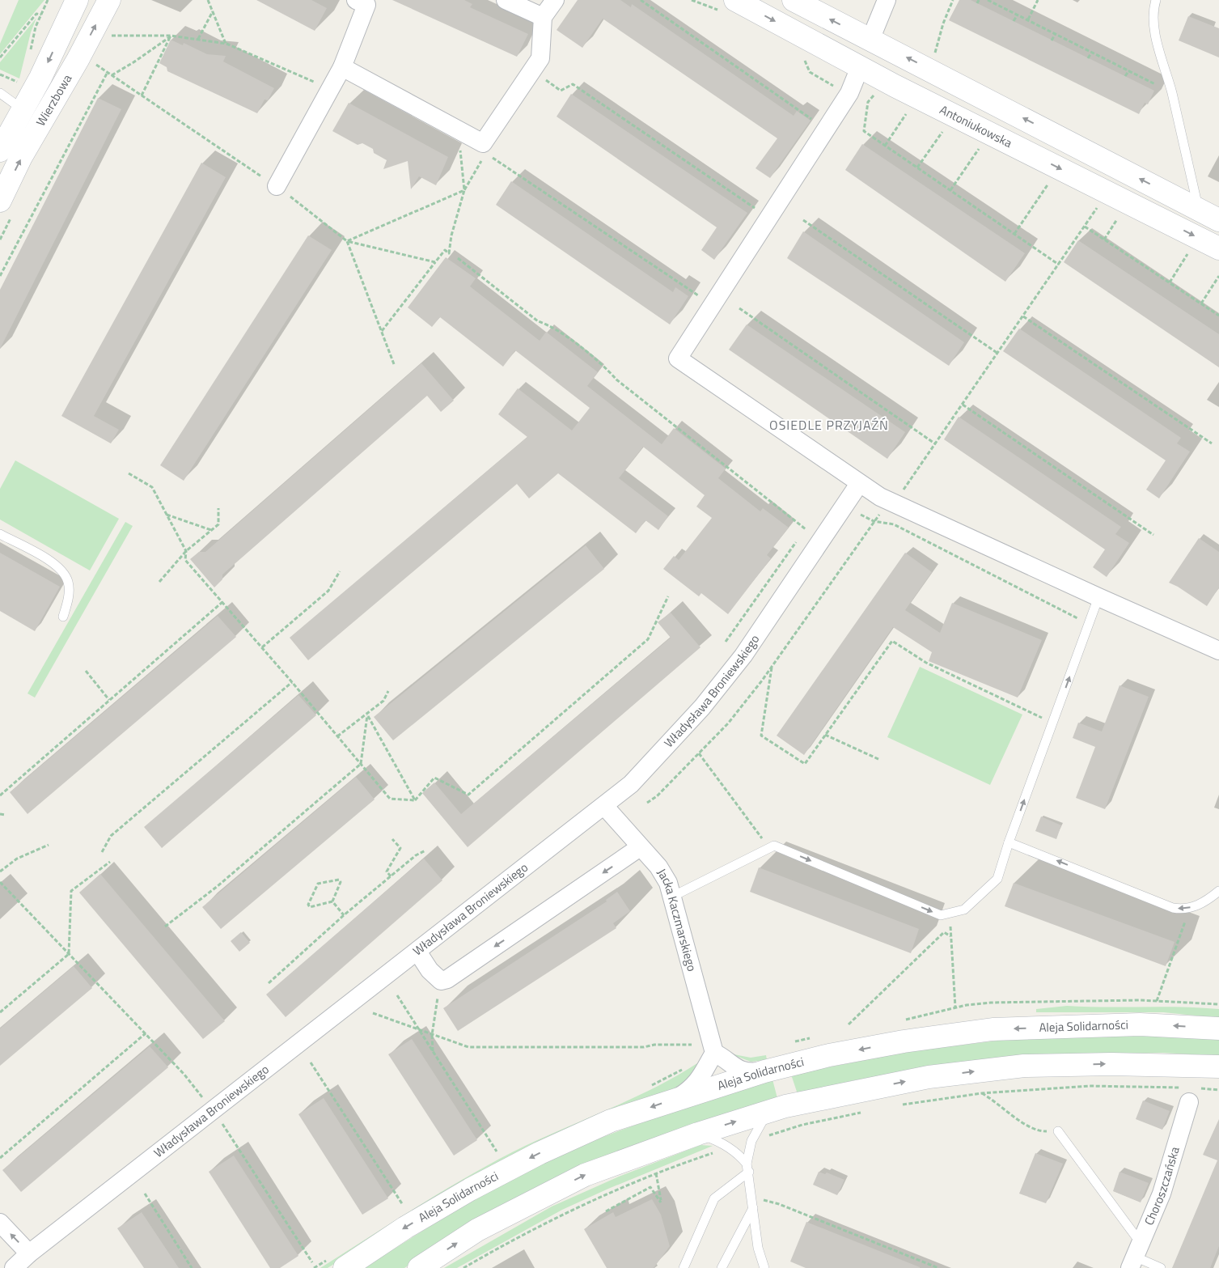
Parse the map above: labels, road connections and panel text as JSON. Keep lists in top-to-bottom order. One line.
{"streets":{"main road":["Wierzbowa","Antoniukowska","Aleja Solidarności"],"street":["Władysława Broniewskiego","Jacka Kaczmarskiego","Choroszczańska"]},"crossings":[["Władysława Broniewskiego","Jacka Kaczmarskiego"]],"districts":["OSIEDLE PRZYJAŹŃ"]}
